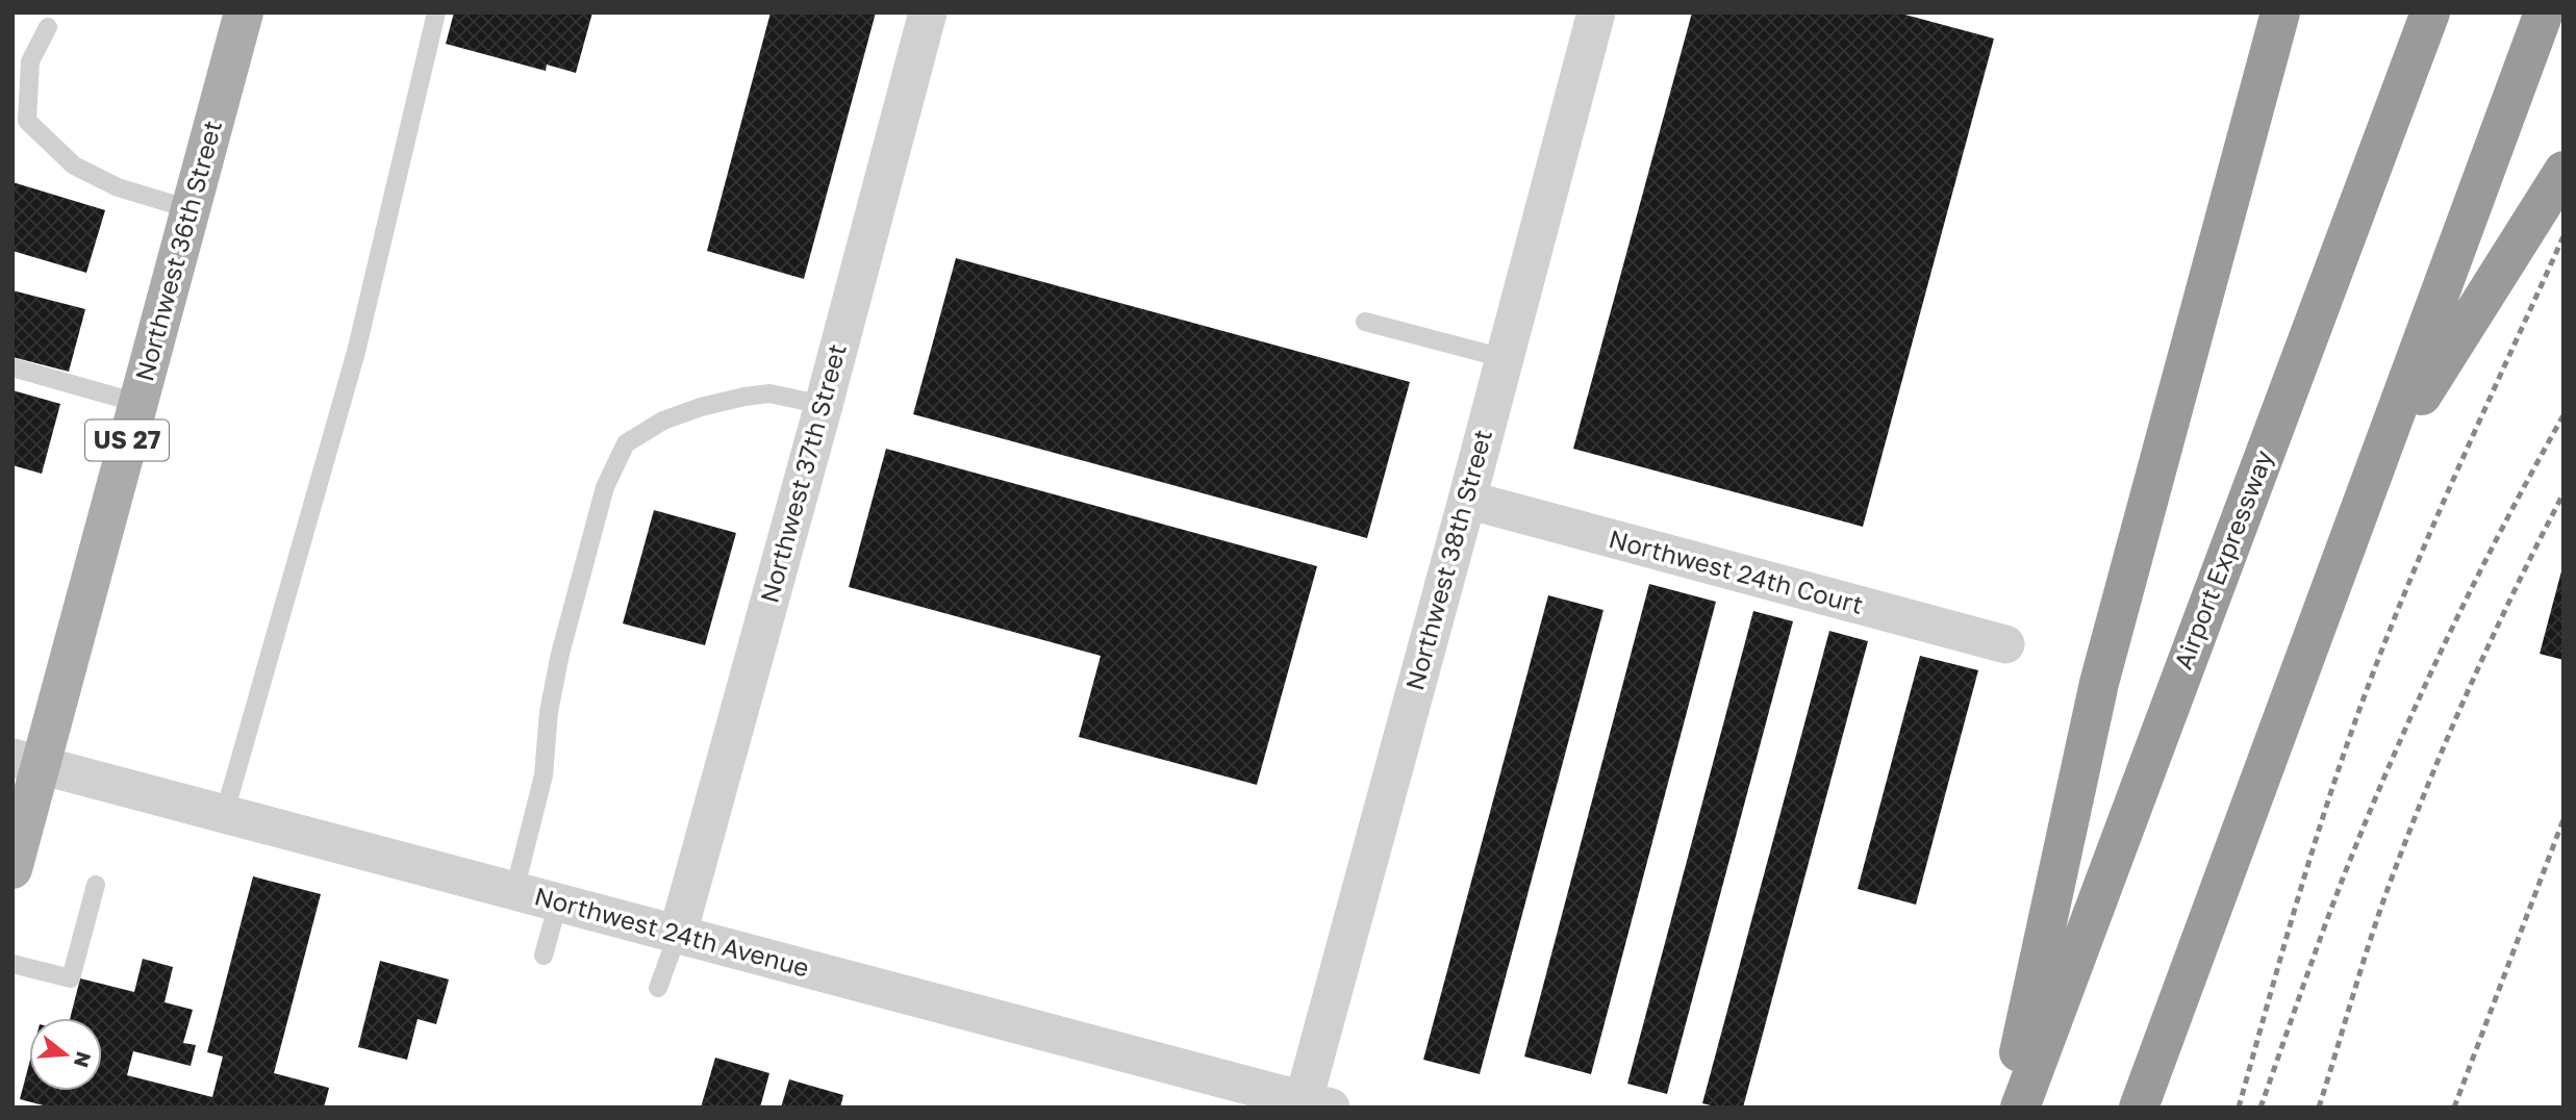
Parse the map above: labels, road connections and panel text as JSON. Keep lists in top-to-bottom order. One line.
{"streets":{"highway":["Airport Expressway"],"main road":["Northwest 36th Street","US 27"],"street":["Northwest 37th Street","Northwest 38th Street","Northwest 24th Court","Northwest 24th Avenue"]},"crossings":[["Northwest 36th Street","Northwest 24th Avenue"],["Northwest 37th Street","Northwest 24th Avenue"],["Northwest 38th Street","Northwest 24th Court"],["Northwest 38th Street","Northwest 24th Avenue"]],"north":"right"}
